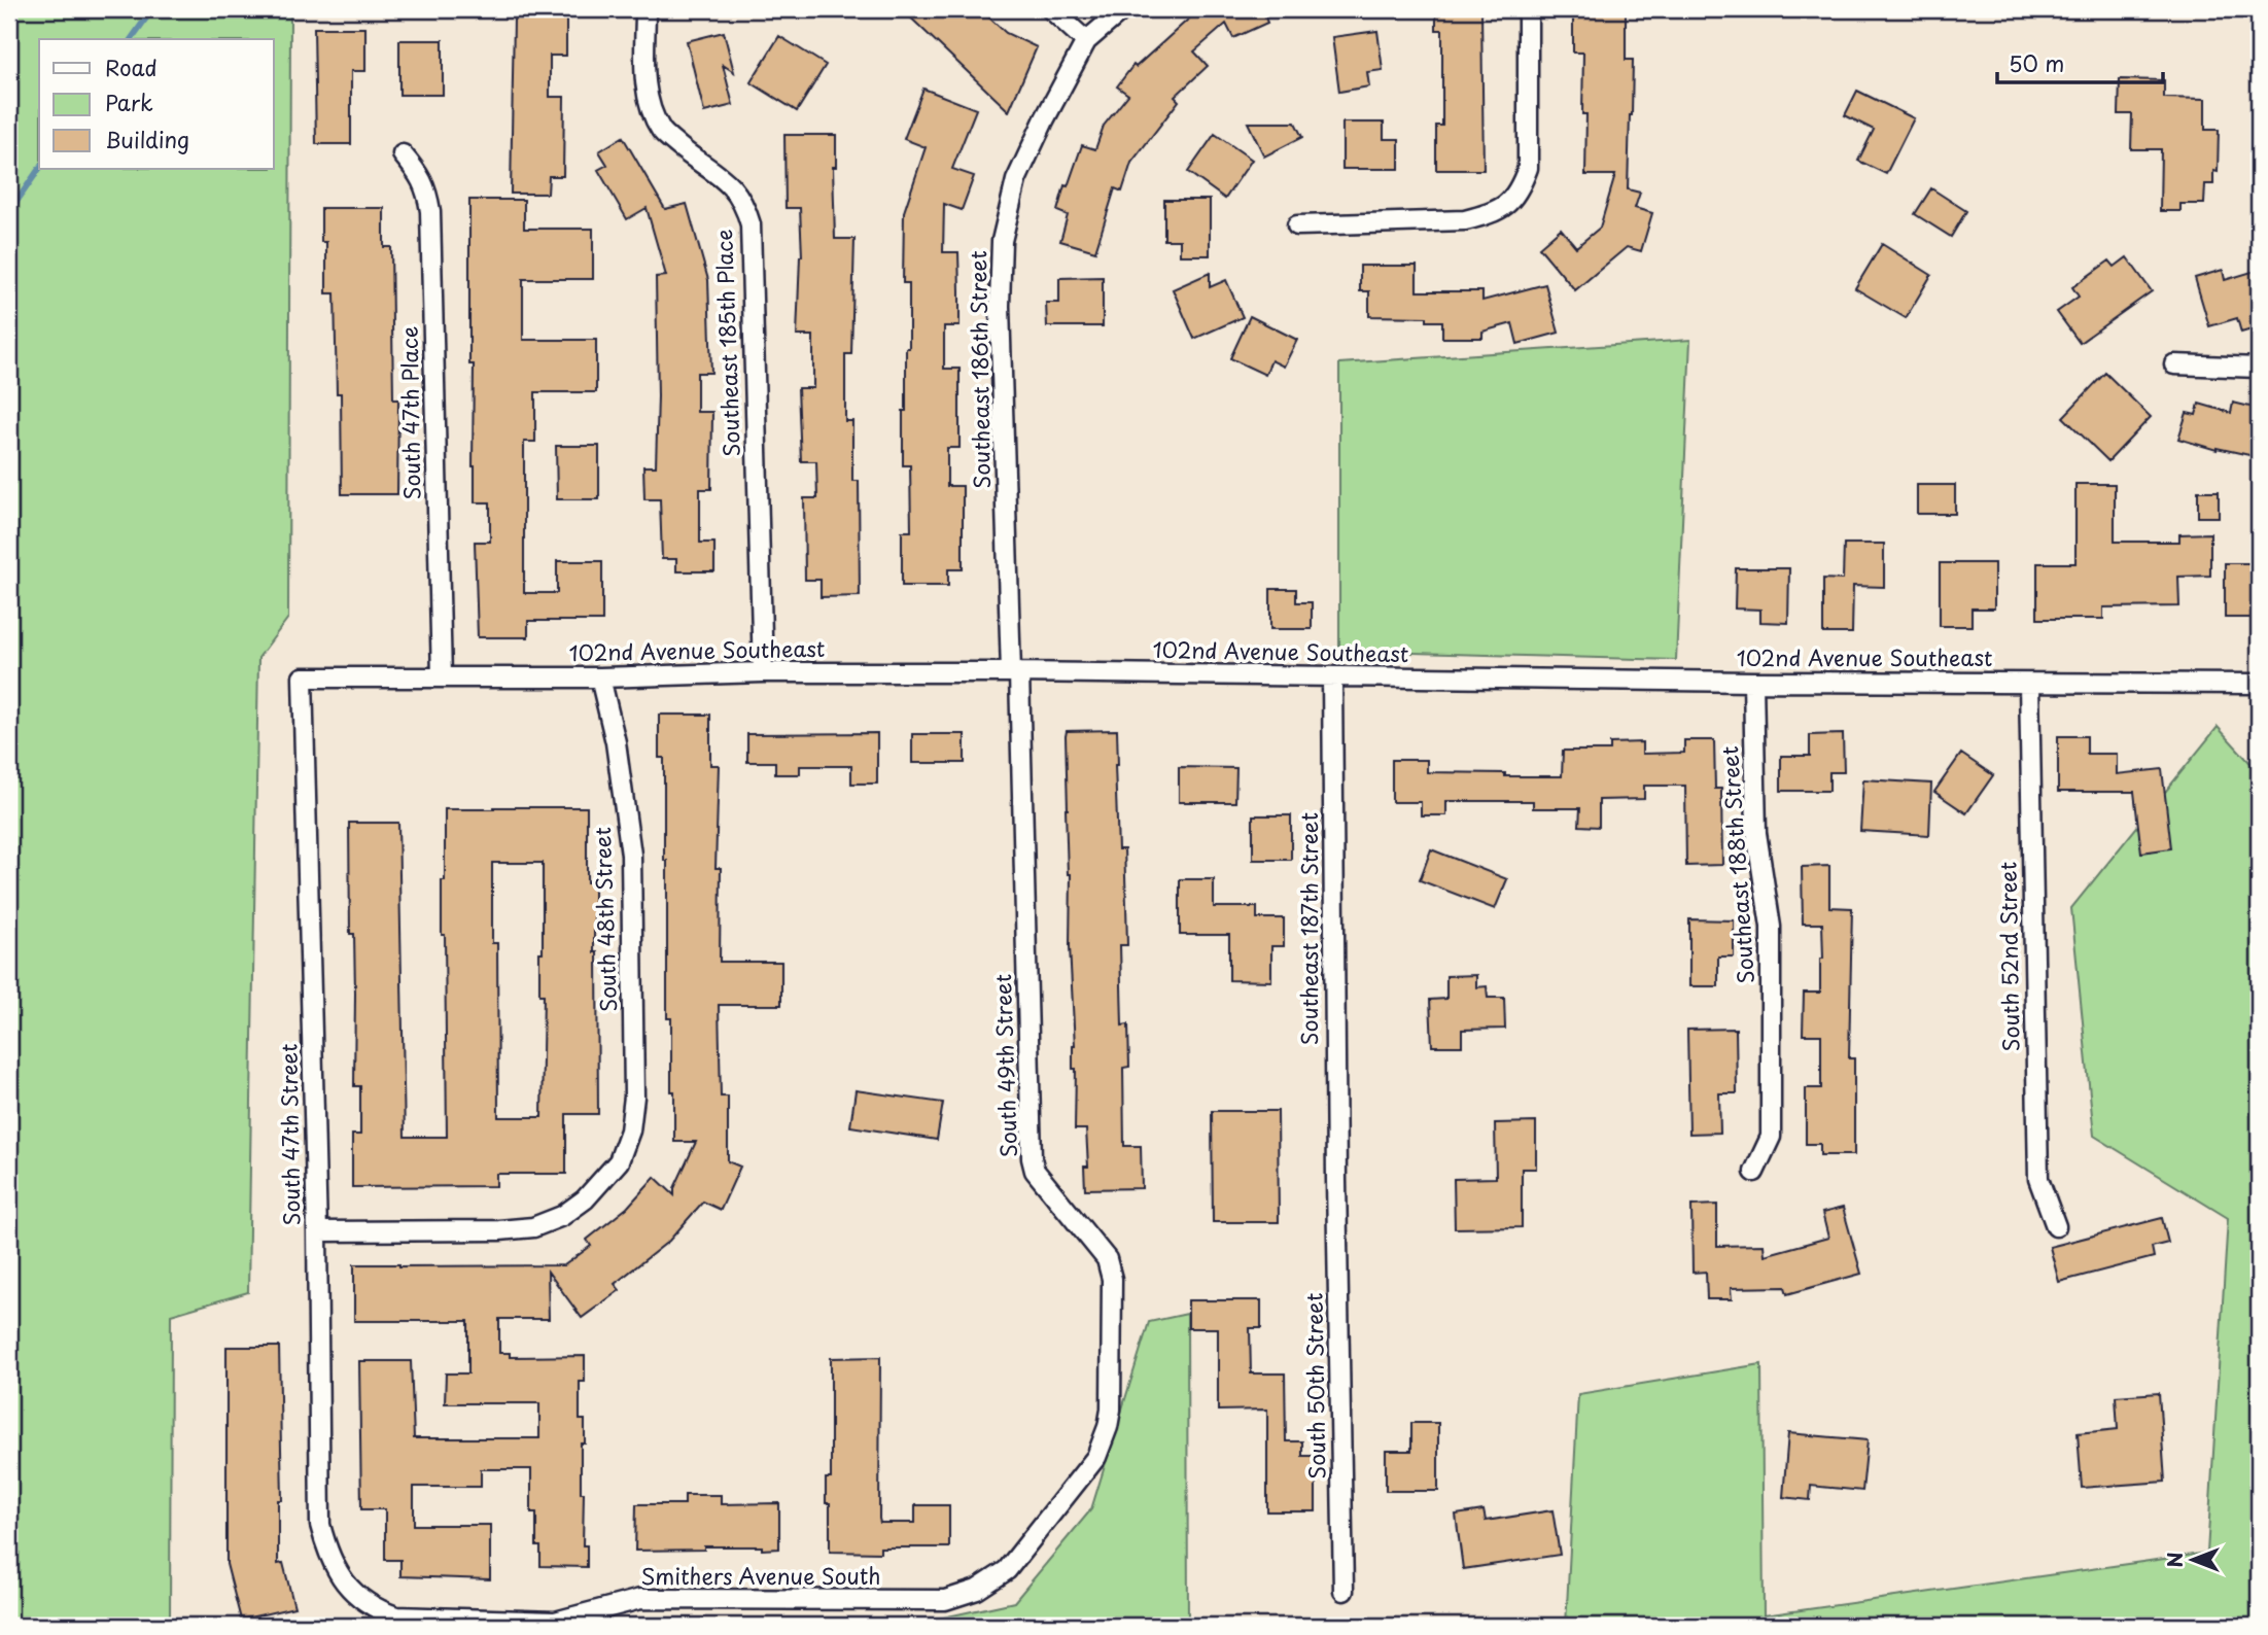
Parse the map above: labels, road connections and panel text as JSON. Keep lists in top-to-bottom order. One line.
{"streets":{"street":["Southeast 185th Place","Southeast 186th Street","South 47th Place","102nd Avenue Southeast","Southeast 188th Street","South 48th Street","Southeast 187th Street","South 52nd Street","South 49th Street","South 47th Street","South 50th Street","Smithers Avenue South"]},"crossings":[["Southeast 185th Place","102nd Avenue Southeast"],["Southeast 186th Street","102nd Avenue Southeast"],["Southeast 186th Street","South 49th Street"],["South 47th Place","102nd Avenue Southeast"],["102nd Avenue Southeast","Southeast 188th Street"],["102nd Avenue Southeast","South 48th Street"],["102nd Avenue Southeast","Southeast 187th Street"],["102nd Avenue Southeast","South 52nd Street"],["102nd Avenue Southeast","South 49th Street"],["102nd Avenue Southeast","South 47th Street"],["South 48th Street","South 47th Street"],["Southeast 187th Street","South 50th Street"],["South 49th Street","Smithers Avenue South"],["South 47th Street","Smithers Avenue South"]],"legend":["Road","Park","Building"],"scale_bar":"50 m","north":"left"}
